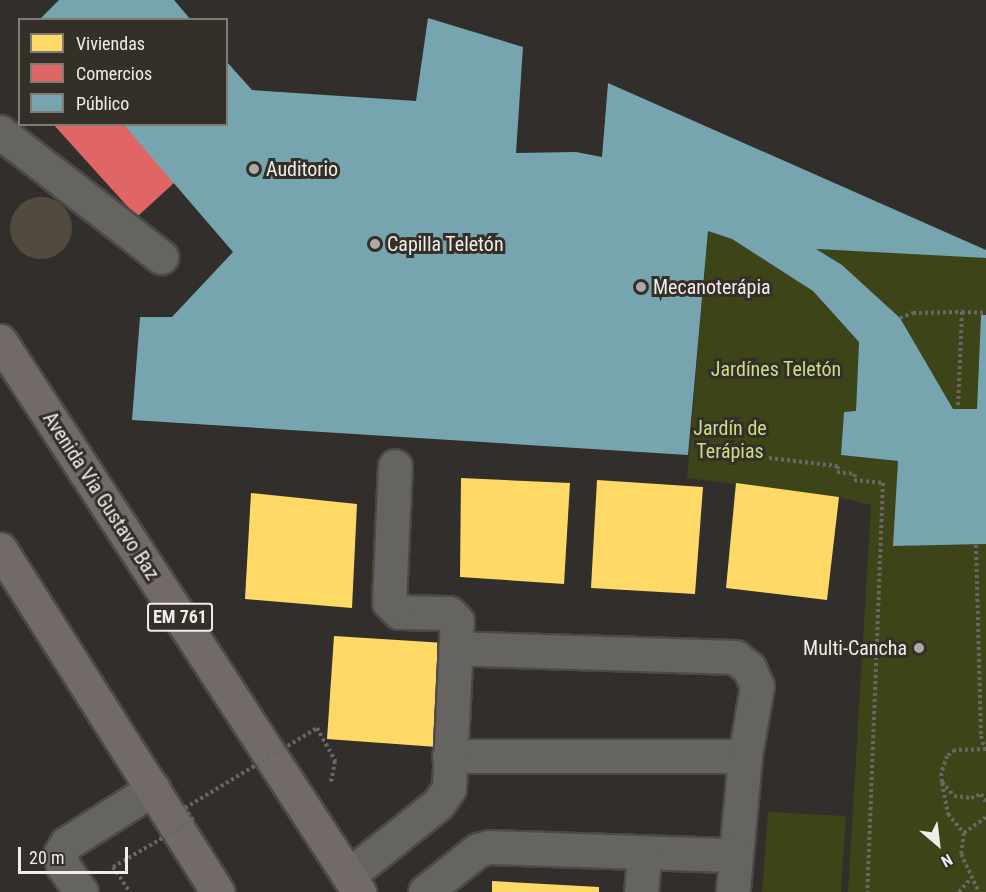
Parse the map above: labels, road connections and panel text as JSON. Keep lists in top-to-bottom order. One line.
{"streets":{"main road":["Avenida Via Gustavo Baz","EM 761"]},"parks":["Jardínes Teletón","Jardín de Terápias"],"places":["Auditorio","Capilla Teletón","Mecanoterápia","Multi-Cancha"],"legend":["Viviendas","Comercios","Público"],"scale_bar":"20 m","north":"bottom right"}
